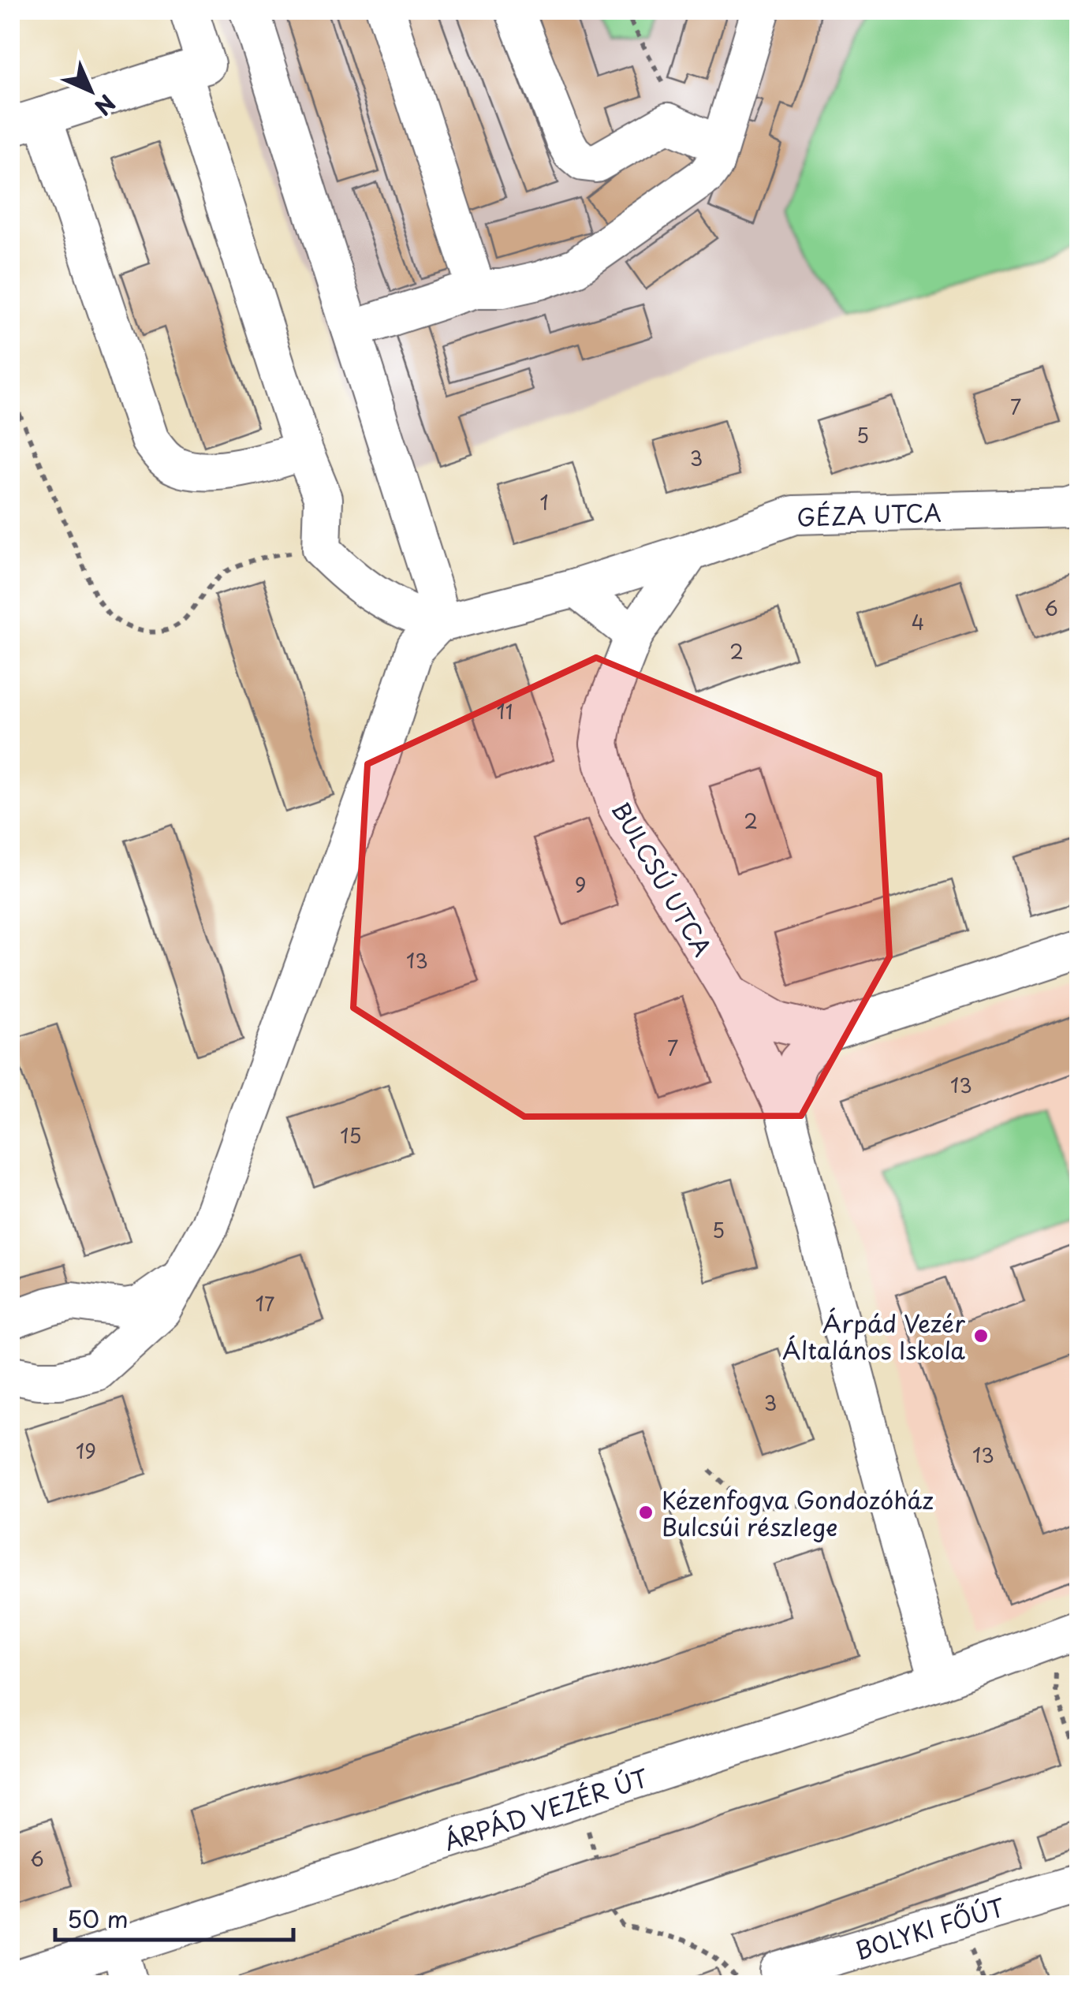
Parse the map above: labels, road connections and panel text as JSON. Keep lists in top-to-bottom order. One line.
{"streets":{"street":["GÉZA UTCA","BULCSÚ UTCA","ÁRPÁD VEZÉR ÚT","BOLYKI FŐÚT"]},"crossings":[["GÉZA UTCA","BULCSÚ UTCA"],["BULCSÚ UTCA","ÁRPÁD VEZÉR ÚT"]],"places":["Árpád Vezér Általános Iskola","Kézenfogva Gondozóház Bulcsúi részlege"],"house_numbers":["7","5","3","1","6","4","2","11","2","9","13","7","13","15","5","17","3","19","13","6"],"scale_bar":"50 m","north":"bottom right"}
